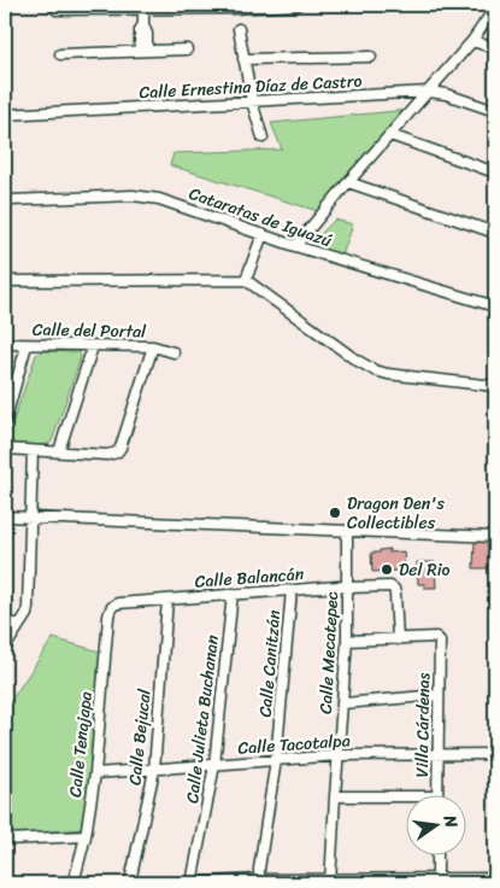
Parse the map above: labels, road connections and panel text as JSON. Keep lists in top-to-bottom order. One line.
{"streets":{"street":["Calle Ernestina Díaz de Castro","Cataratas de Iguazú","Calle del Portal","Calle Balancán","Calle Mecatepec","Calle Canitzán","Calle Julieta Buchanan","Villa Cárdenas","Calle Bejucal","Calle Tenajapa","Calle Tacotalpa"]},"crossings":[["Calle Balancán","Calle Mecatepec"],["Calle Balancán","Calle Canitzán"],["Calle Balancán","Calle Julieta Buchanan"],["Calle Balancán","Villa Cárdenas"],["Calle Balancán","Calle Bejucal"],["Calle Balancán","Calle Tenajapa"],["Calle Mecatepec","Calle Tacotalpa"],["Calle Canitzán","Calle Tacotalpa"],["Calle Julieta Buchanan","Calle Tacotalpa"],["Villa Cárdenas","Calle Tacotalpa"],["Calle Bejucal","Calle Tacotalpa"],["Calle Tenajapa","Calle Tacotalpa"]],"places":["Dragon Den's Collectibles","Del Rio"],"north":"right"}
